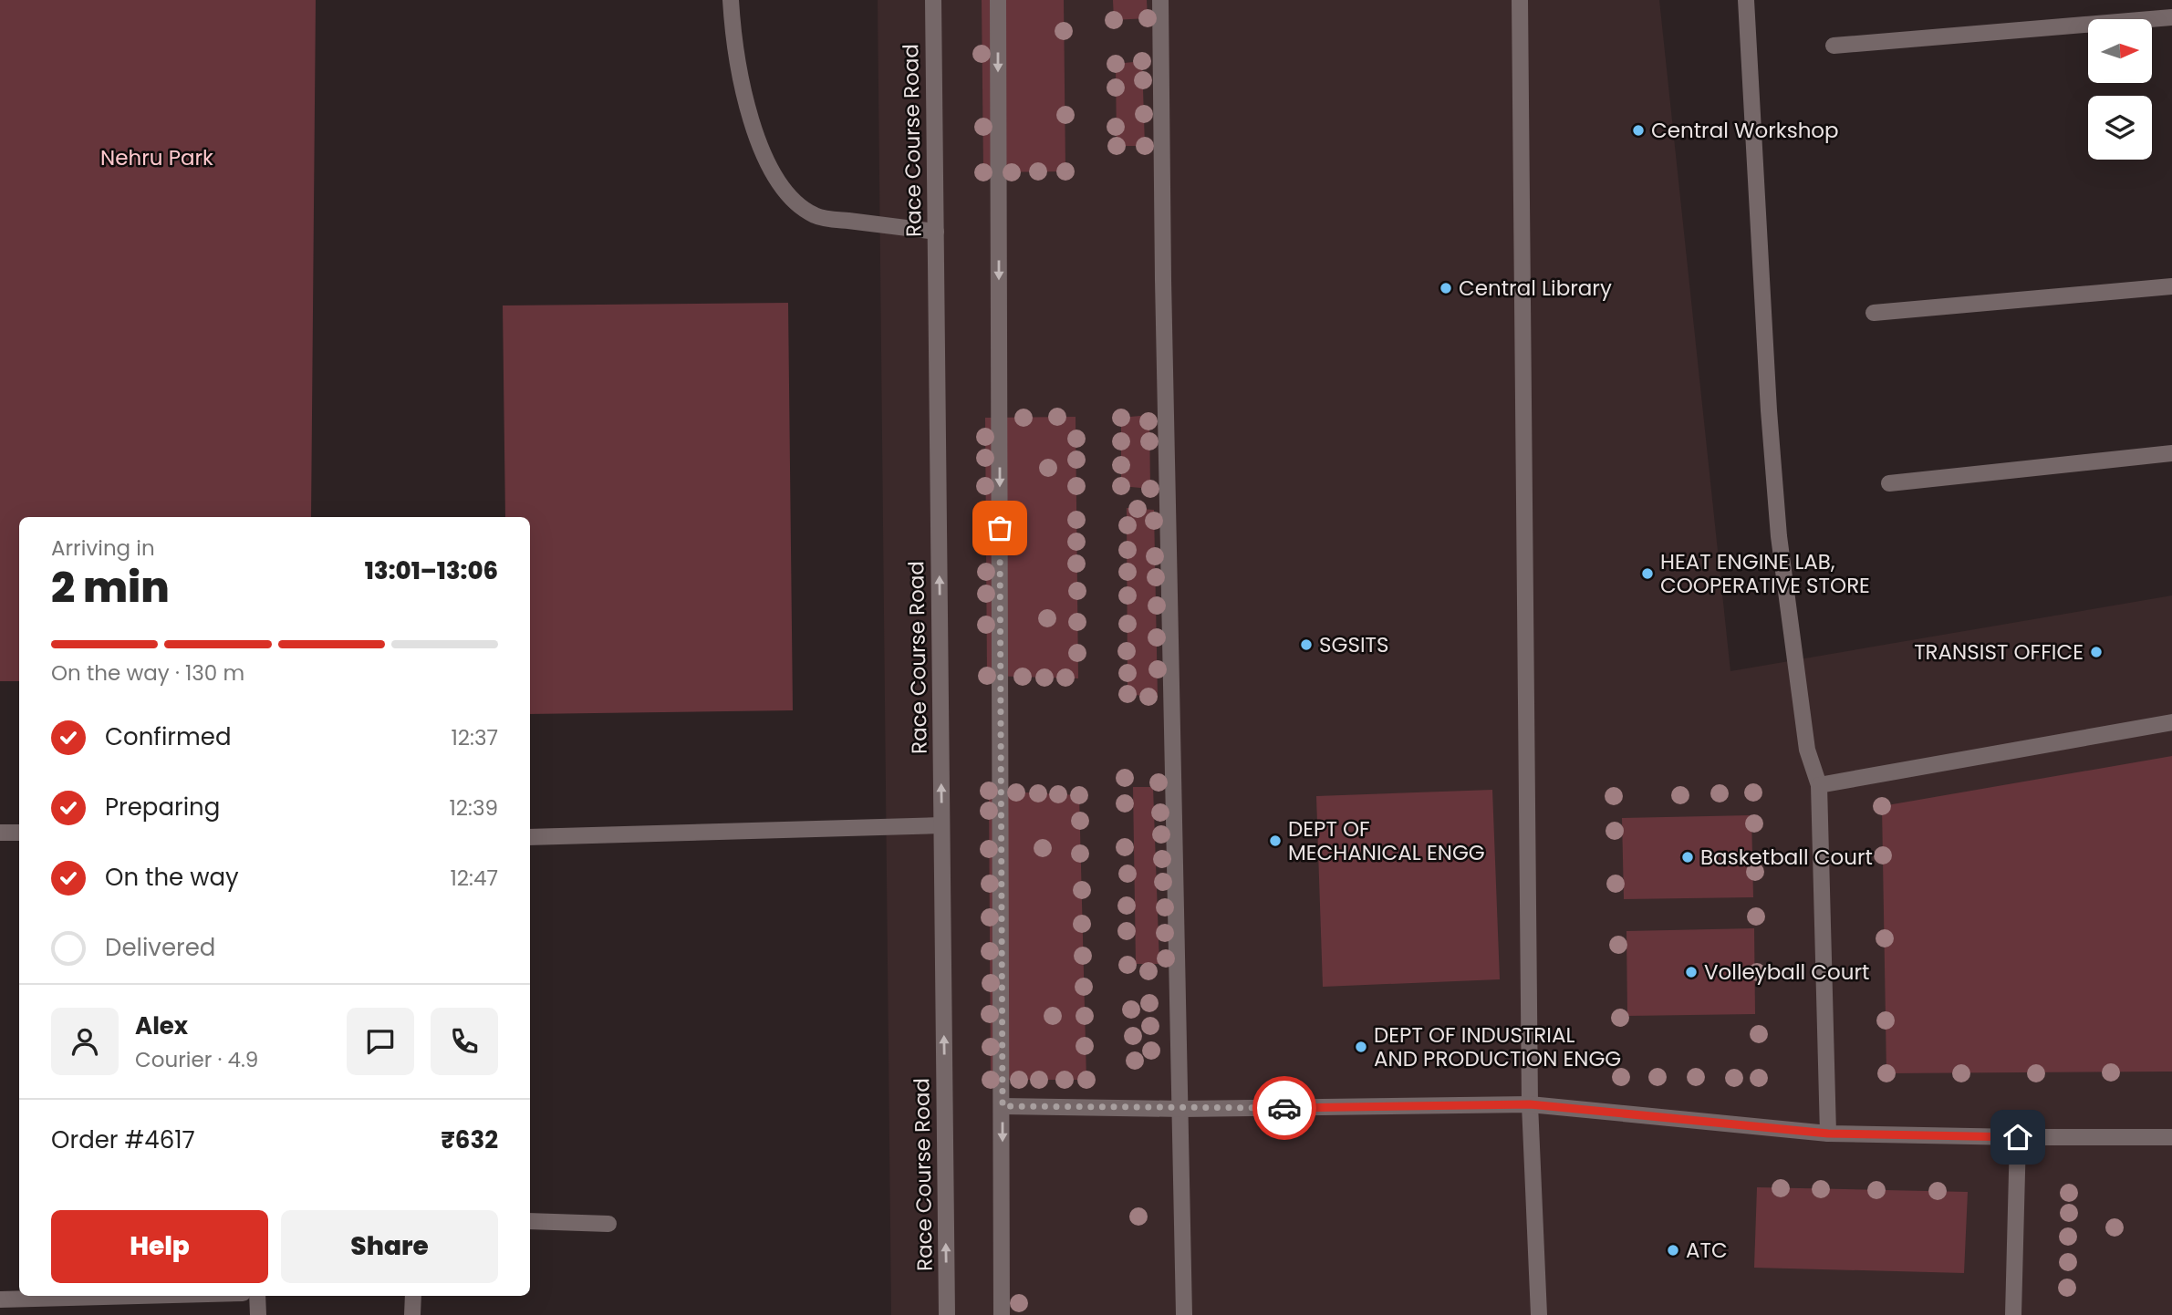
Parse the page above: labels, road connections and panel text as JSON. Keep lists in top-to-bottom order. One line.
{"streets":{"street":["Race Course Road"]},"parks":["Nehru Park"],"places":["Central Workshop","Central Library","HEAT ENGINE LAB, COOPERATIVE STORE","SGSITS","TRANSIST OFFICE","DEPT OF MECHANICAL ENGG","Basketball Court","Volleyball Court","DEPT OF INDUSTRIAL AND PRODUCTION ENGG","ATC"],"north":"right","page":{"heading":["2 min","Arriving in","13:01–13:06"],"panel":["Alex","Courier · 4.9","Order #4617","₹632"],"bar":"On the way · 130 m","list":[["Confirmed","12:37"],["Preparing","12:39"],["On the way","12:47"],"Delivered"],"buttons":["Help","Share"]}}
